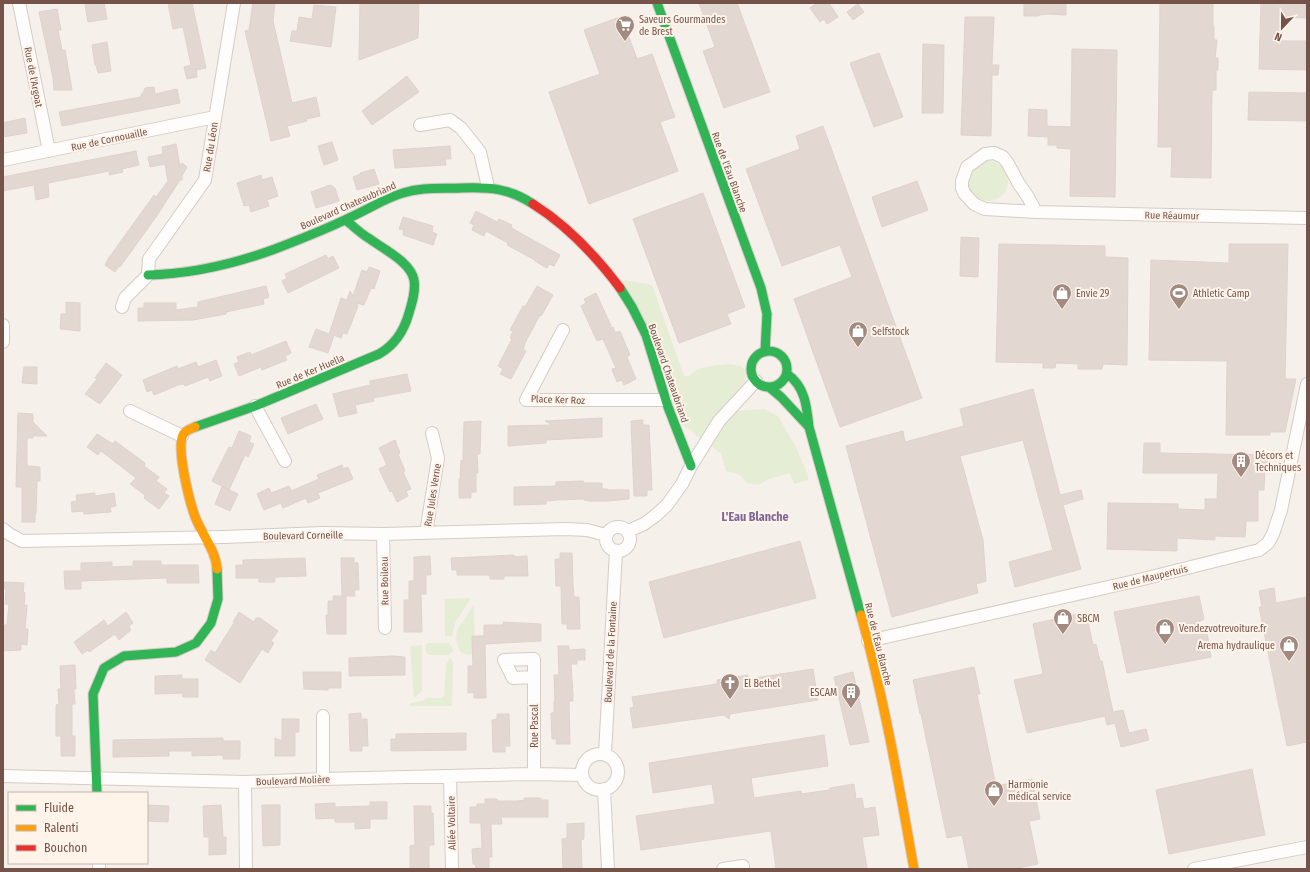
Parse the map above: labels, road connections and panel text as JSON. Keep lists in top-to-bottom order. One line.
{"streets":{"street":["Rue de l'Argoat","Rue de Cornouaille","Rue du Léon","Rue de l'Eau Blanche","Boulevard Chateaubriand","Rue Réaumur","Rue de Ker Huella","Place Ker Roz","Rue Jules Verne","Boulevard Corneille","Rue de Maupertuis","Rue Boileau","Boulevard de la Fontaine","Rue Pascal","Boulevard Molière","Allée Voltaire"]},"crossings":[["Rue de l'Argoat","Rue de Cornouaille"],["Rue de Cornouaille","Rue du Léon"],["Rue du Léon","Boulevard Chateaubriand"],["Rue de l'Eau Blanche","Rue de Maupertuis"],["Boulevard Chateaubriand","Rue de Ker Huella"],["Boulevard Chateaubriand","Place Ker Roz"],["Rue Jules Verne","Boulevard Corneille"],["Boulevard Corneille","Rue Boileau"],["Boulevard Corneille","Boulevard de la Fontaine"],["Boulevard de la Fontaine","Boulevard Molière"],["Rue Pascal","Boulevard Molière"],["Boulevard Molière","Allée Voltaire"]],"districts":["L'Eau Blanche"],"places":{"supermarket":["Saveurs Gourmandes de Brest"],"shop":["Envie 29","Selfstock","SBCM","Vendezvotrevoiture.fr","Arema hydraulique","Harmonie médical service"],"sports":["Athletic Camp"],"building":["Décors et Techniques","ESCAM"],"church":["El Bethel"]},"legend":["Fluide","Ralenti","Bouchon"],"north":"bottom"}
